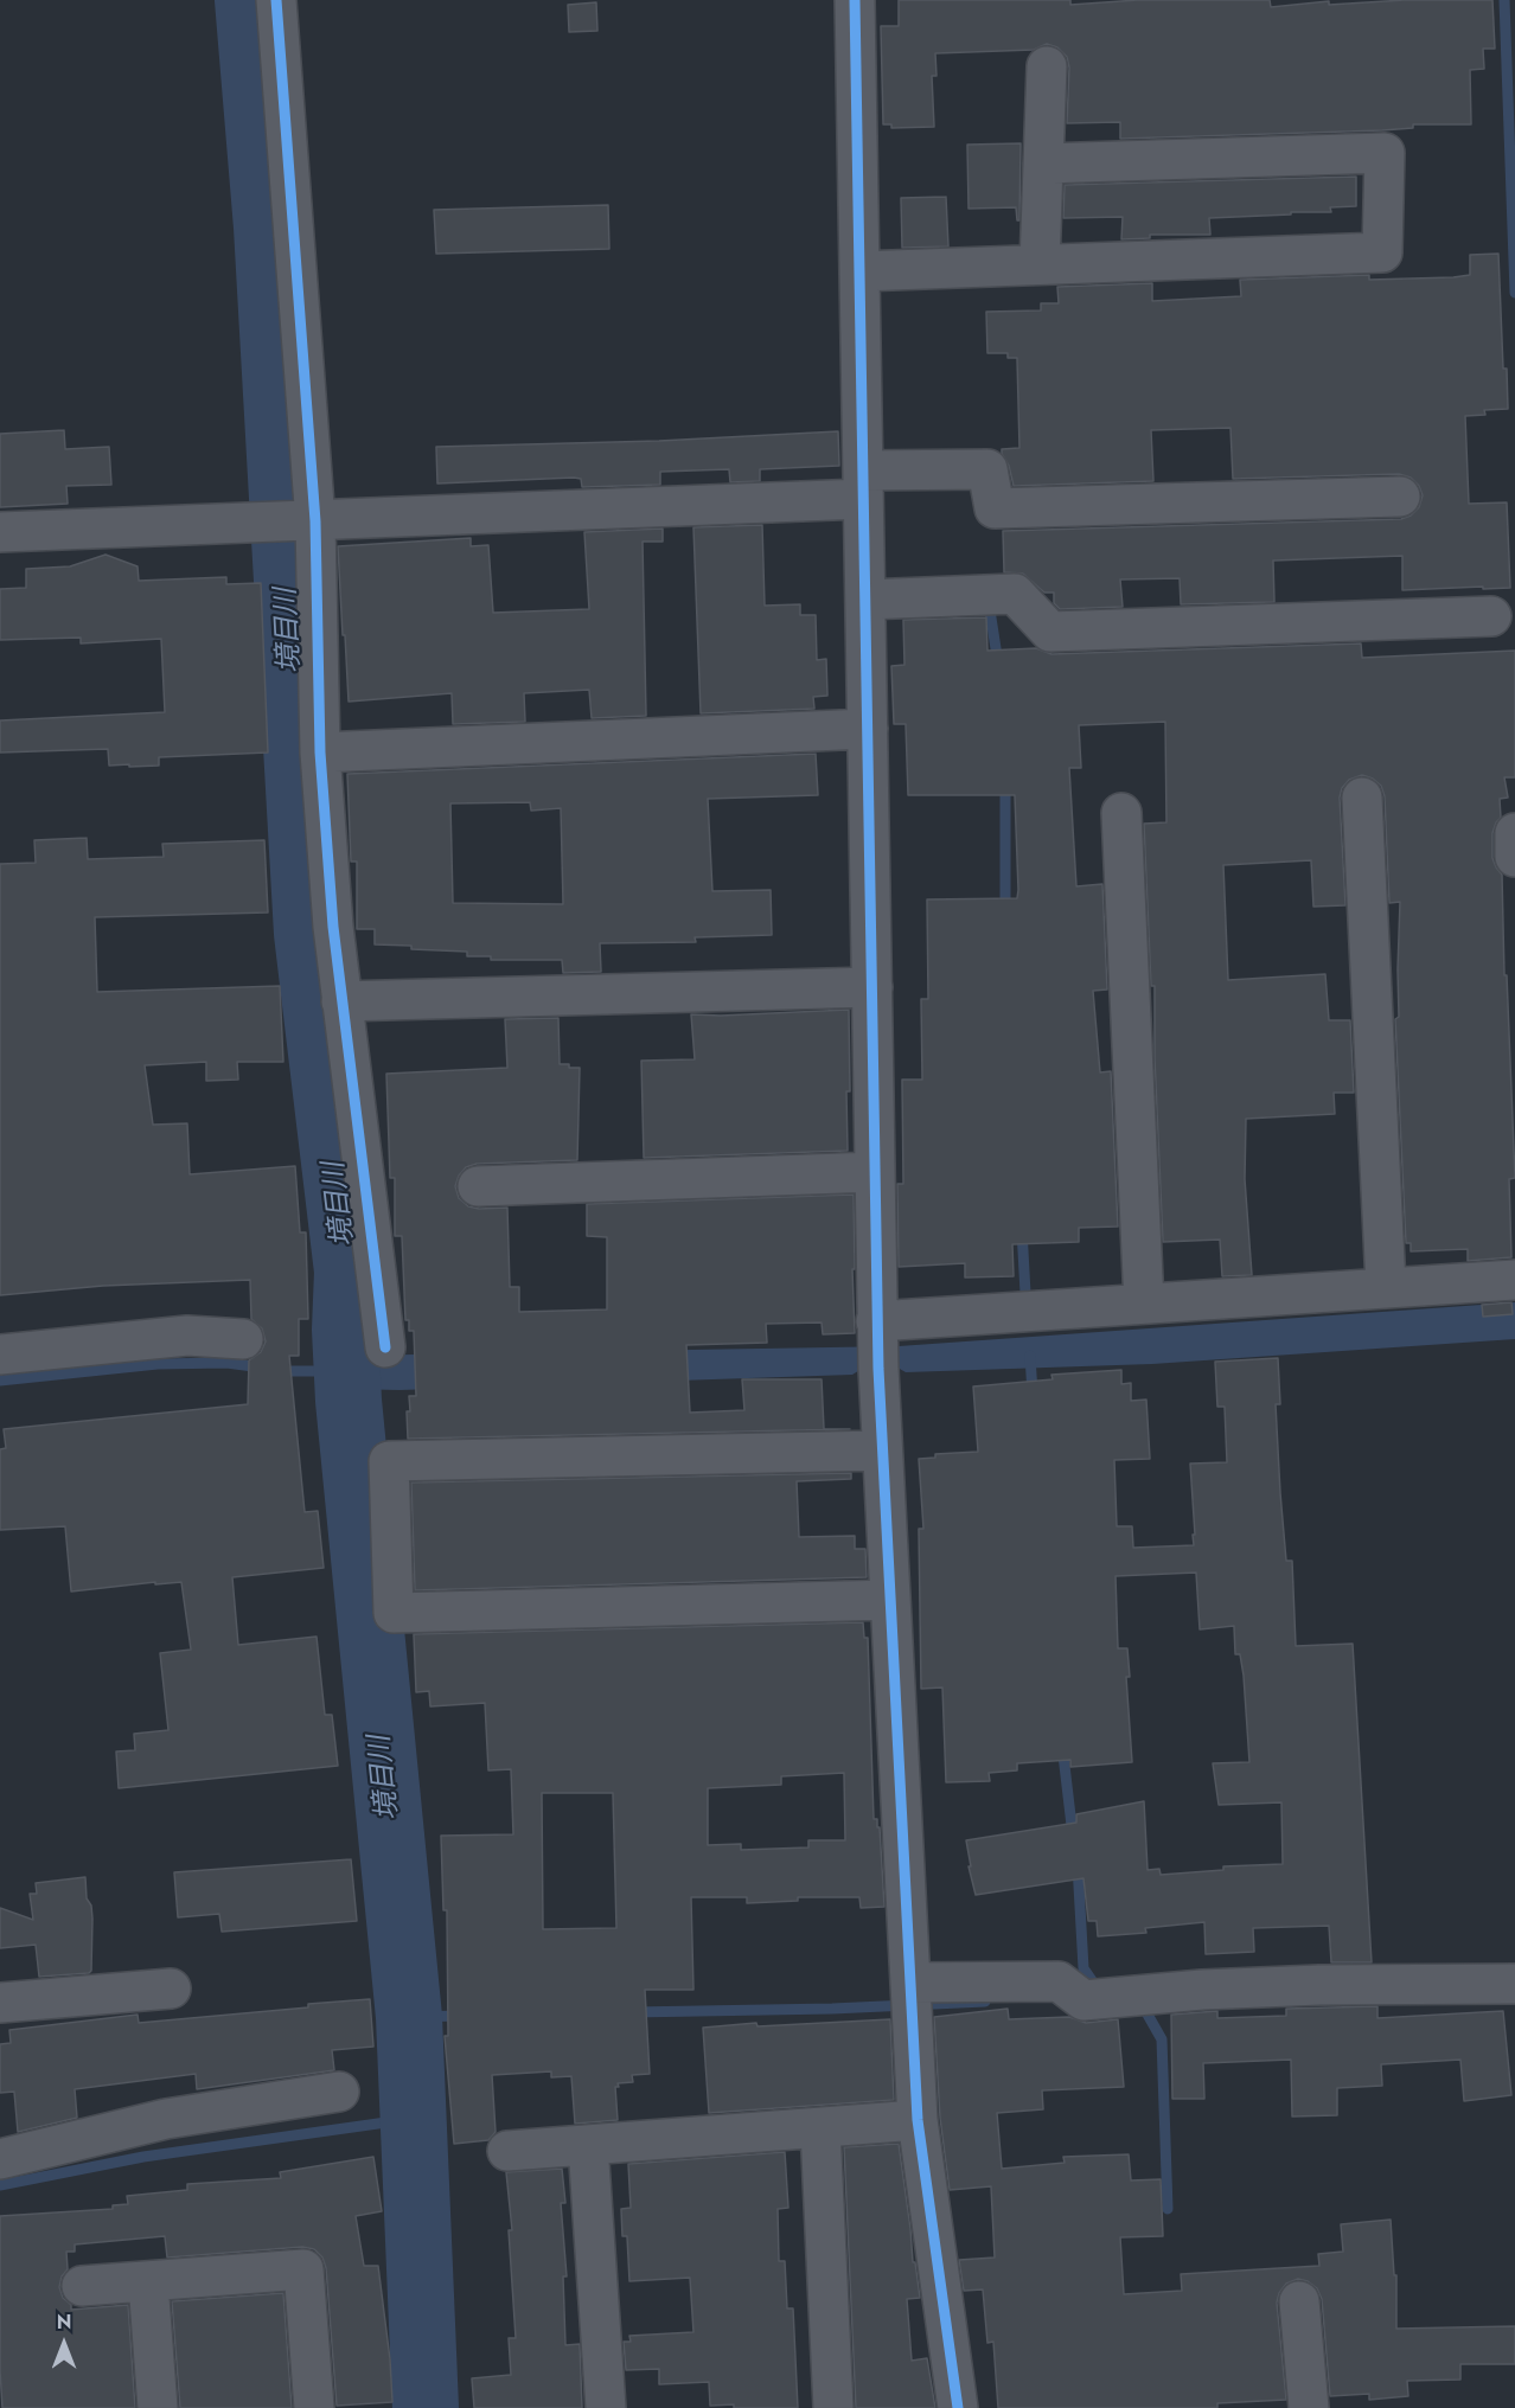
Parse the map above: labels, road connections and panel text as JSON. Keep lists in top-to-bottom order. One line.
{"water":["境目川"],"north":"top"}
